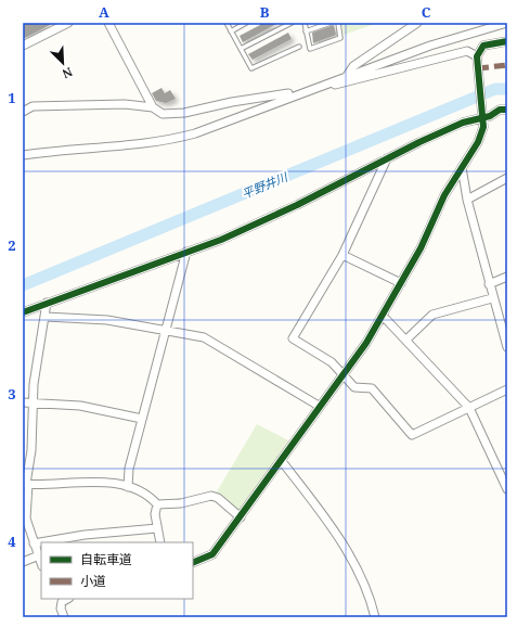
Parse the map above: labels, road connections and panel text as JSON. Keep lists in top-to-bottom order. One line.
{"water":["平野井川"],"legend":["自転車道","小道"],"north":"bottom right","grid":{"columns":["A","B","C"],"rows":["1","2","3","4"]}}
